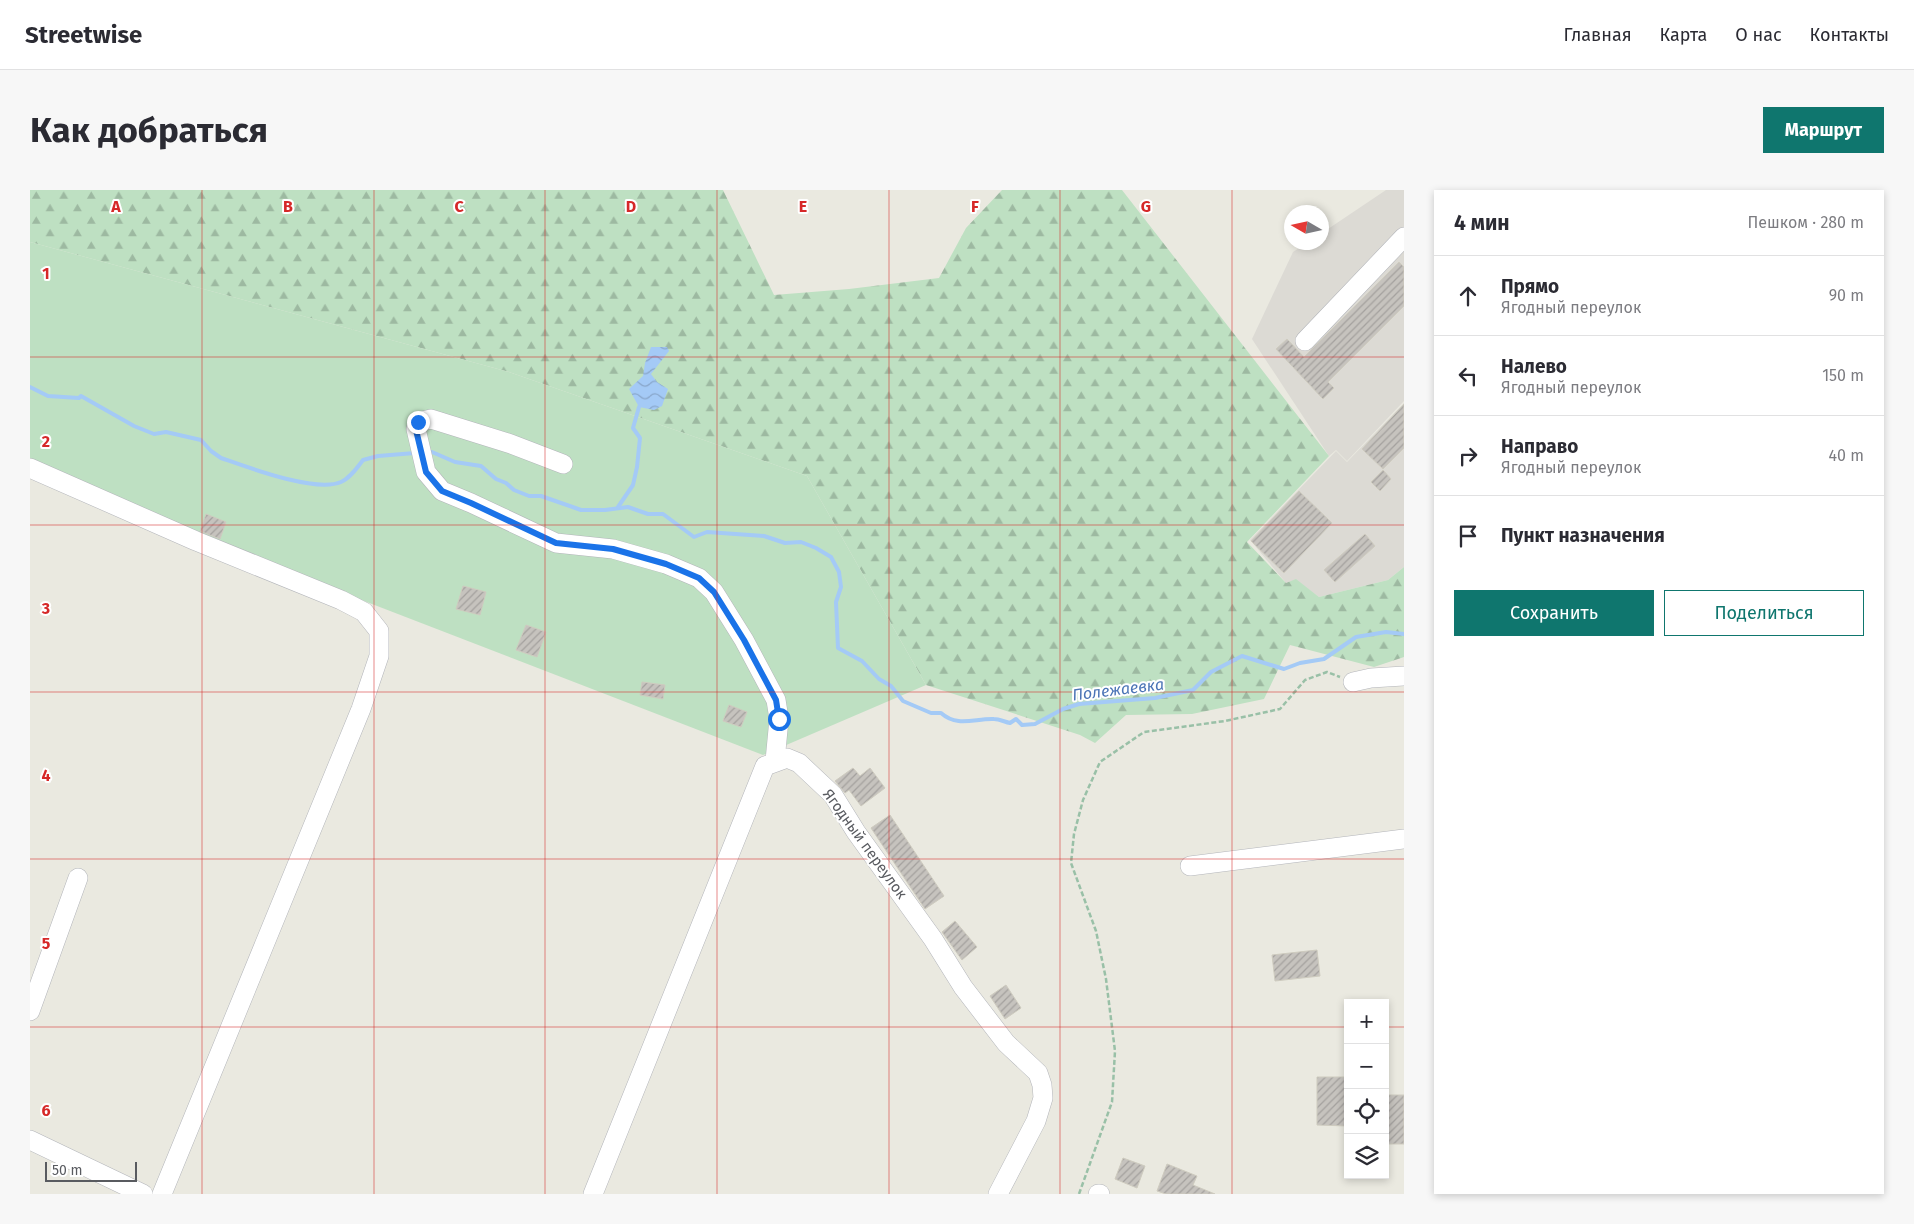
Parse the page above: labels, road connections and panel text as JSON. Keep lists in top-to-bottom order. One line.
{"streets":{"street":["Ягодный переулок"]},"water":["Полежаевка"],"scale_bar":"50 m","north":"left","page":{"header":"Streetwise","nav":["Главная","Карта","О нас","Контакты"],"buttons":["Маршрут",["Сохранить","Поделиться"]],"title":"Как добраться","heading":["4 мин","Пешком · 280 m"],"list":[["Прямо","Ягодный переулок","90 m"],["Налево","Ягодный переулок","150 m"],["Направо","Ягодный переулок","40 m"],"Пункт назначения"],"map_buttons":["+","−"],"scale":"50 m"},"grid":{"columns":["A","B","C","D","E","F","G"],"rows":["1","2","3","4","5","6"]}}
